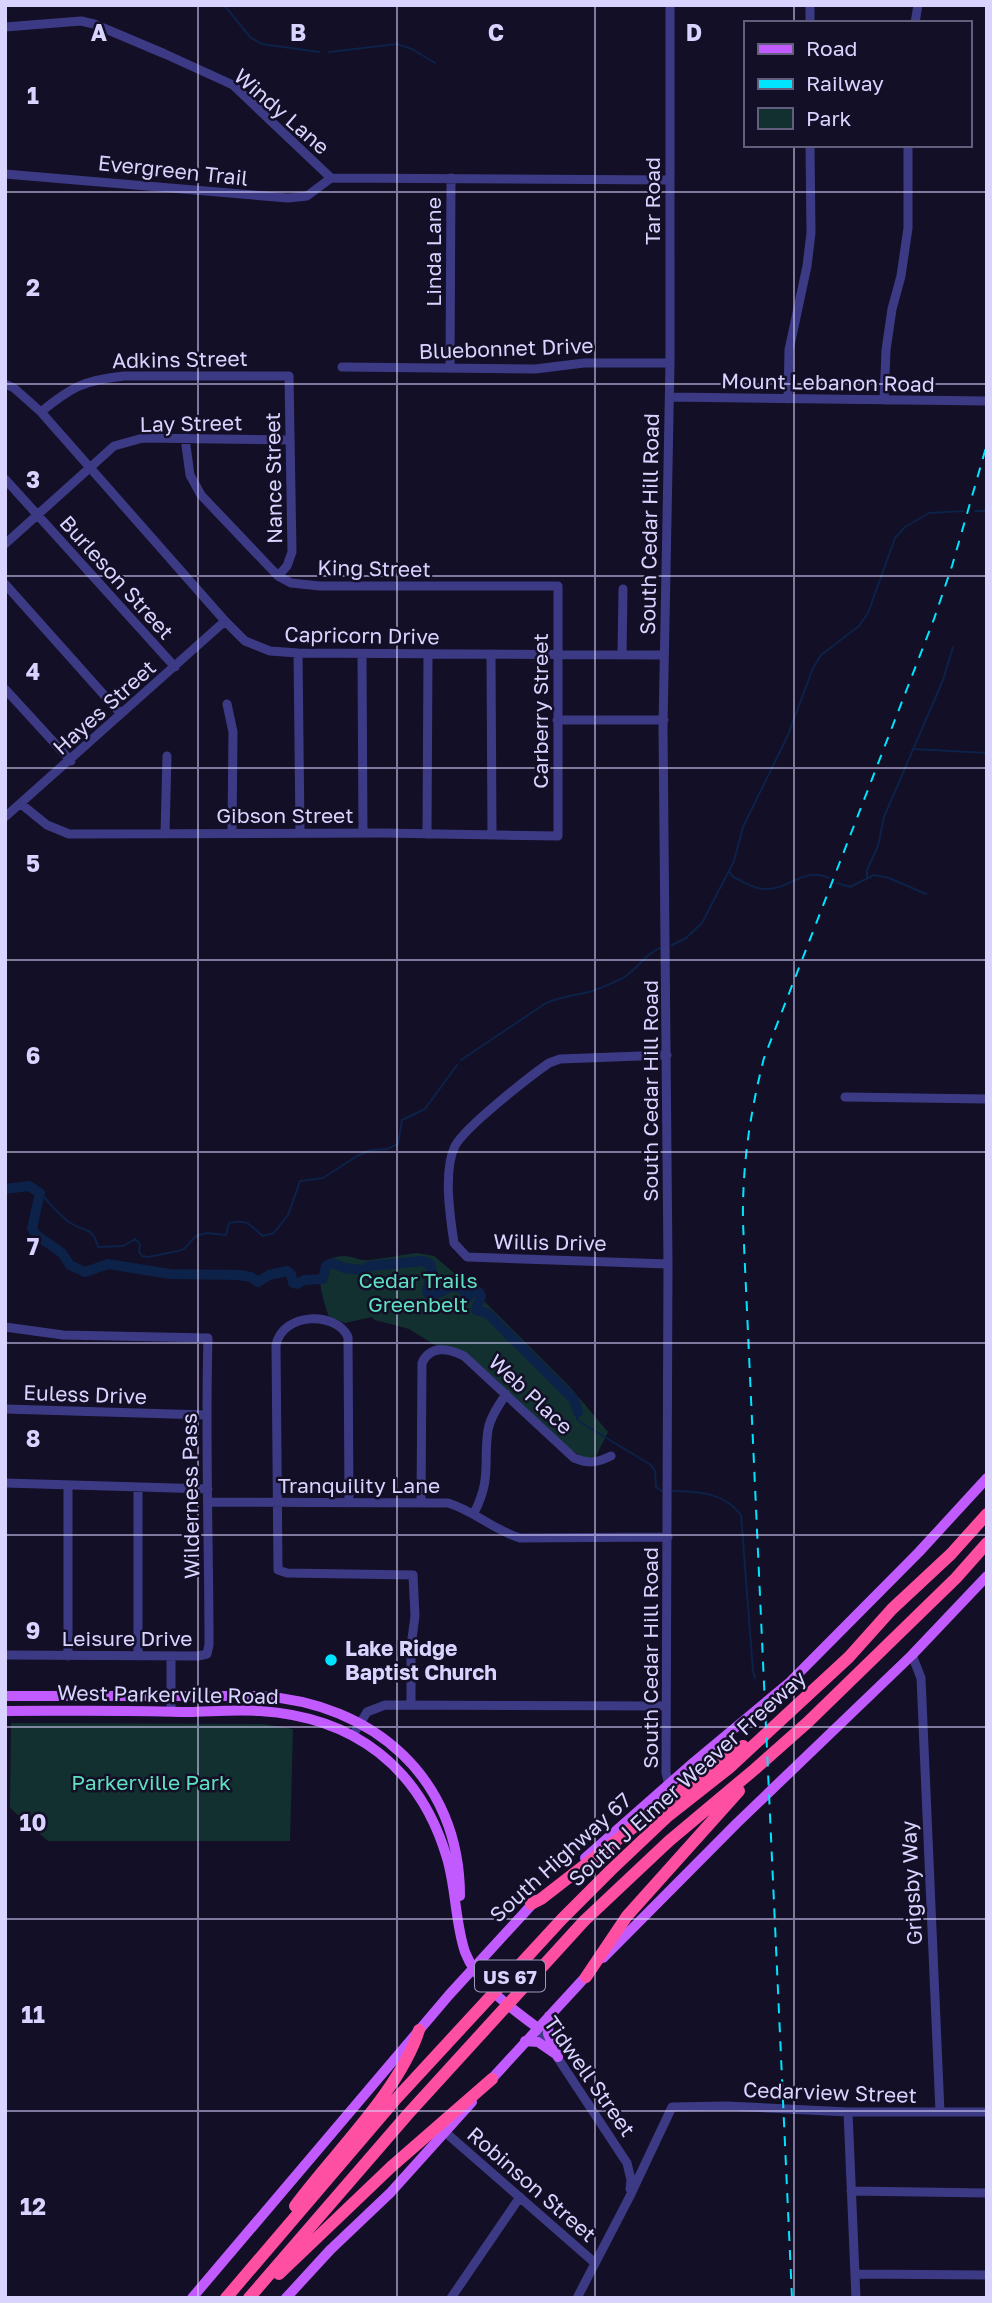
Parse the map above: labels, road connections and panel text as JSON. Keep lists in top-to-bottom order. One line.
{"streets":{"highway":["South J Elmer Weaver Freeway","US 67"],"main road":["West Parkerville Road","South Highway 67","Tidwell Street"],"street":["Windy Lane","Evergreen Trail","Tar Road","Linda Lane","Bluebonnet Drive","Adkins Street","Mount Lebanon Road","Lay Street","Nance Street","South Cedar Hill Road","King Street","Burleson Street","Capricorn Drive","Hayes Street","Carberry Street","Gibson Street","Willis Drive","Euless Drive","Web Place","Tranquility Lane","Wilderness Pass","Leisure Drive","Grigsby Way","Cedarview Street","Robinson Street"]},"crossings":[["Windy Lane","Evergreen Trail"],["Windy Lane","Tar Road"],["Windy Lane","Linda Lane"],["Tar Road","Bluebonnet Drive"],["Tar Road","Mount Lebanon Road"],["Tar Road","South Cedar Hill Road"],["Linda Lane","Bluebonnet Drive"],["Adkins Street","Nance Street"],["Adkins Street","Capricorn Drive"],["Mount Lebanon Road","South Cedar Hill Road"],["Lay Street","Nance Street"],["Lay Street","Burleson Street"],["Lay Street","Capricorn Drive"],["Nance Street","King Street"],["South Cedar Hill Road","Capricorn Drive"],["South Cedar Hill Road","Willis Drive"],["South Cedar Hill Road","Tranquility Lane"],["South Cedar Hill Road","South Highway 67"],["King Street","Carberry Street"],["Burleson Street","Hayes Street"],["Capricorn Drive","Hayes Street"],["Capricorn Drive","Carberry Street"],["Hayes Street","Gibson Street"],["Carberry Street","Gibson Street"],["Euless Drive","Wilderness Pass"],["Web Place","Tranquility Lane"],["Tranquility Lane","Wilderness Pass"],["Wilderness Pass","Leisure Drive"],["West Parkerville Road","Tidwell Street"],["South Highway 67","Tidwell Street"],["Grigsby Way","Cedarview Street"]],"parks":["Cedar Trails Greenbelt","Parkerville Park"],"places":["Lake Ridge Baptist Church"],"legend":["Road","Railway","Park"],"grid":{"columns":["A","B","C","D"],"rows":["1","2","3","4","5","6","7","8","9","10","11","12"]}}
